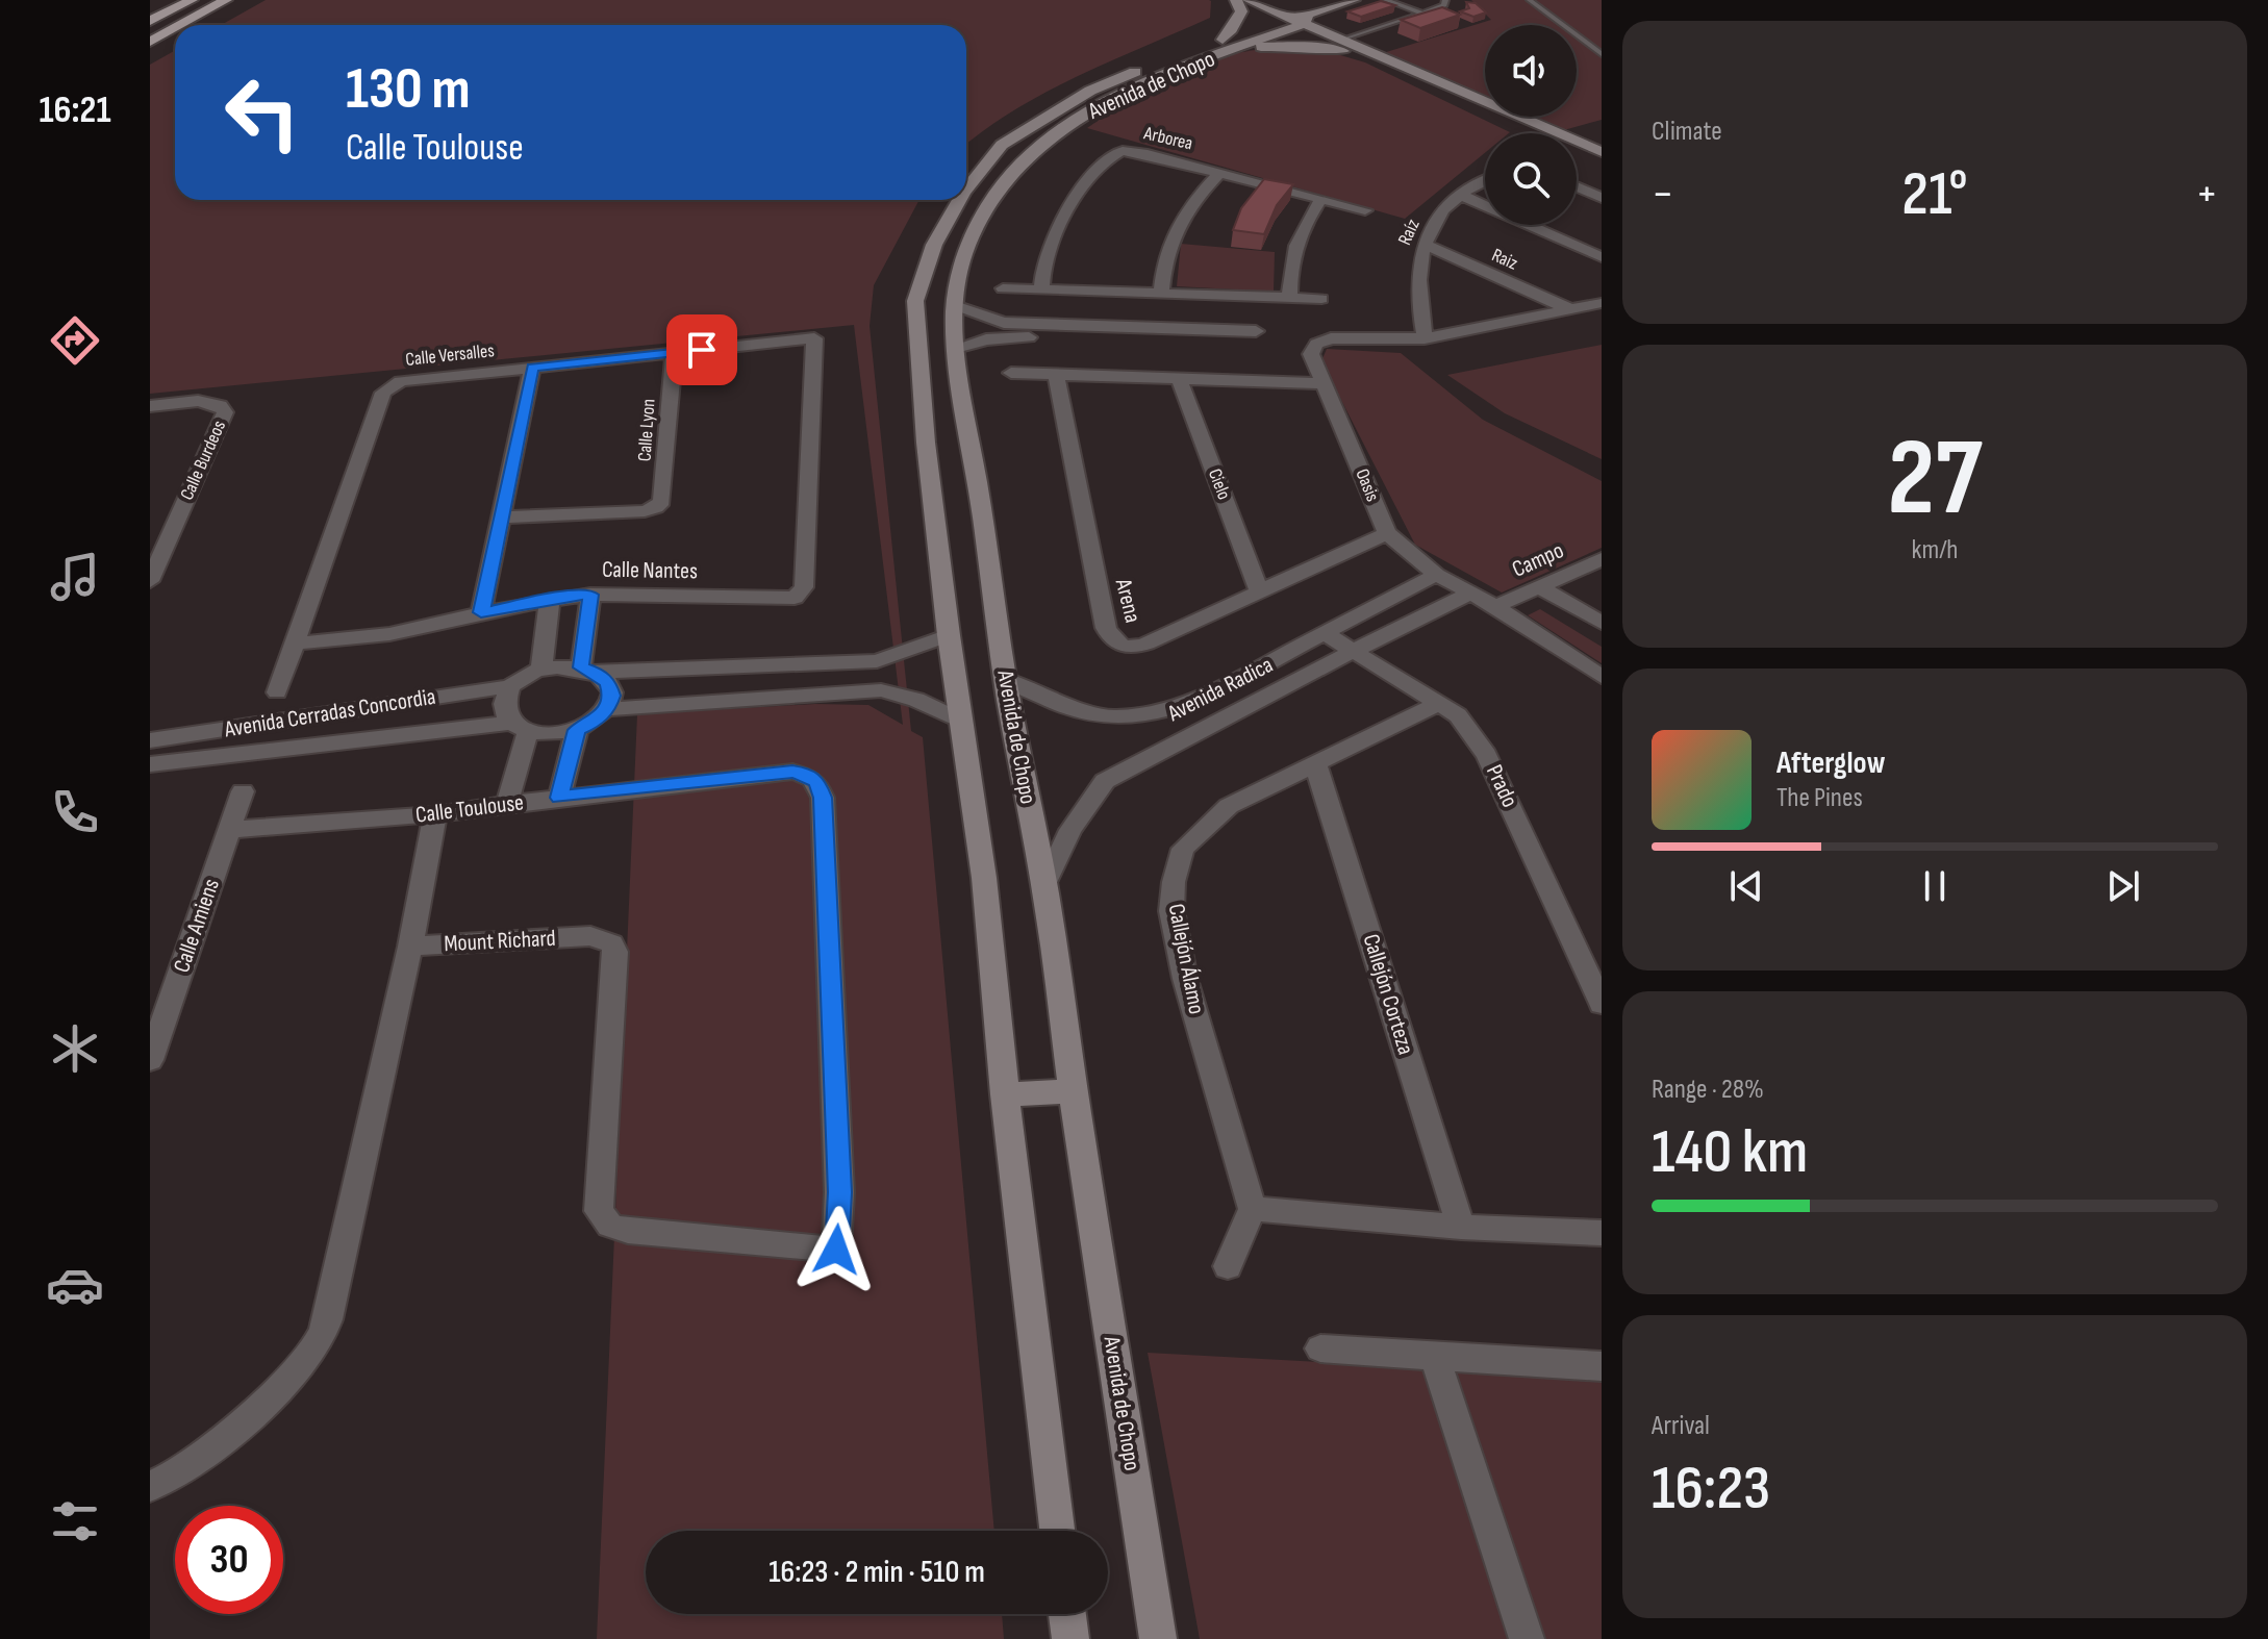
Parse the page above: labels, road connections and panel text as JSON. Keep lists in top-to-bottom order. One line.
{"streets":{"street":["Avenida de Chopo","Arborea","Raíz","Raiz","Calle Versalles","Calle Lyon","Calle Burdeos","Cielo","Oasis","Campo","Calle Nantes","Arena","Avenida Radica","Avenida Cerradas Concordia","Prado","Calle Toulouse","Calle Amiens","Mount Richard","Callejón Álamo","Callejón Corteza"]},"crossings":[["Avenida de Chopo","Avenida Radica"],["Raíz","Raiz"],["Raíz","Oasis"],["Calle Versalles","Calle Lyon"],["Calle Versalles","Calle Nantes"],["Cielo","Arena"],["Oasis","Campo"],["Oasis","Arena"],["Oasis","Avenida Radica"],["Avenida Radica","Prado"],["Prado","Callejón Álamo"],["Calle Toulouse","Calle Amiens"],["Calle Toulouse","Mount Richard"],["Callejón Álamo","Callejón Corteza"]],"page":{"tabs":"16:21","tile":["Climate",["27","km/h"],["Range · 28%","140 km"],["Arrival","16:23"]],"turn":["130 m","Calle Toulouse"],"heat":["−","21°","+"],"song":["Afterglow","The Pines"],"limit":"30","trip":"16:23 · 2 min · 510 m"}}
